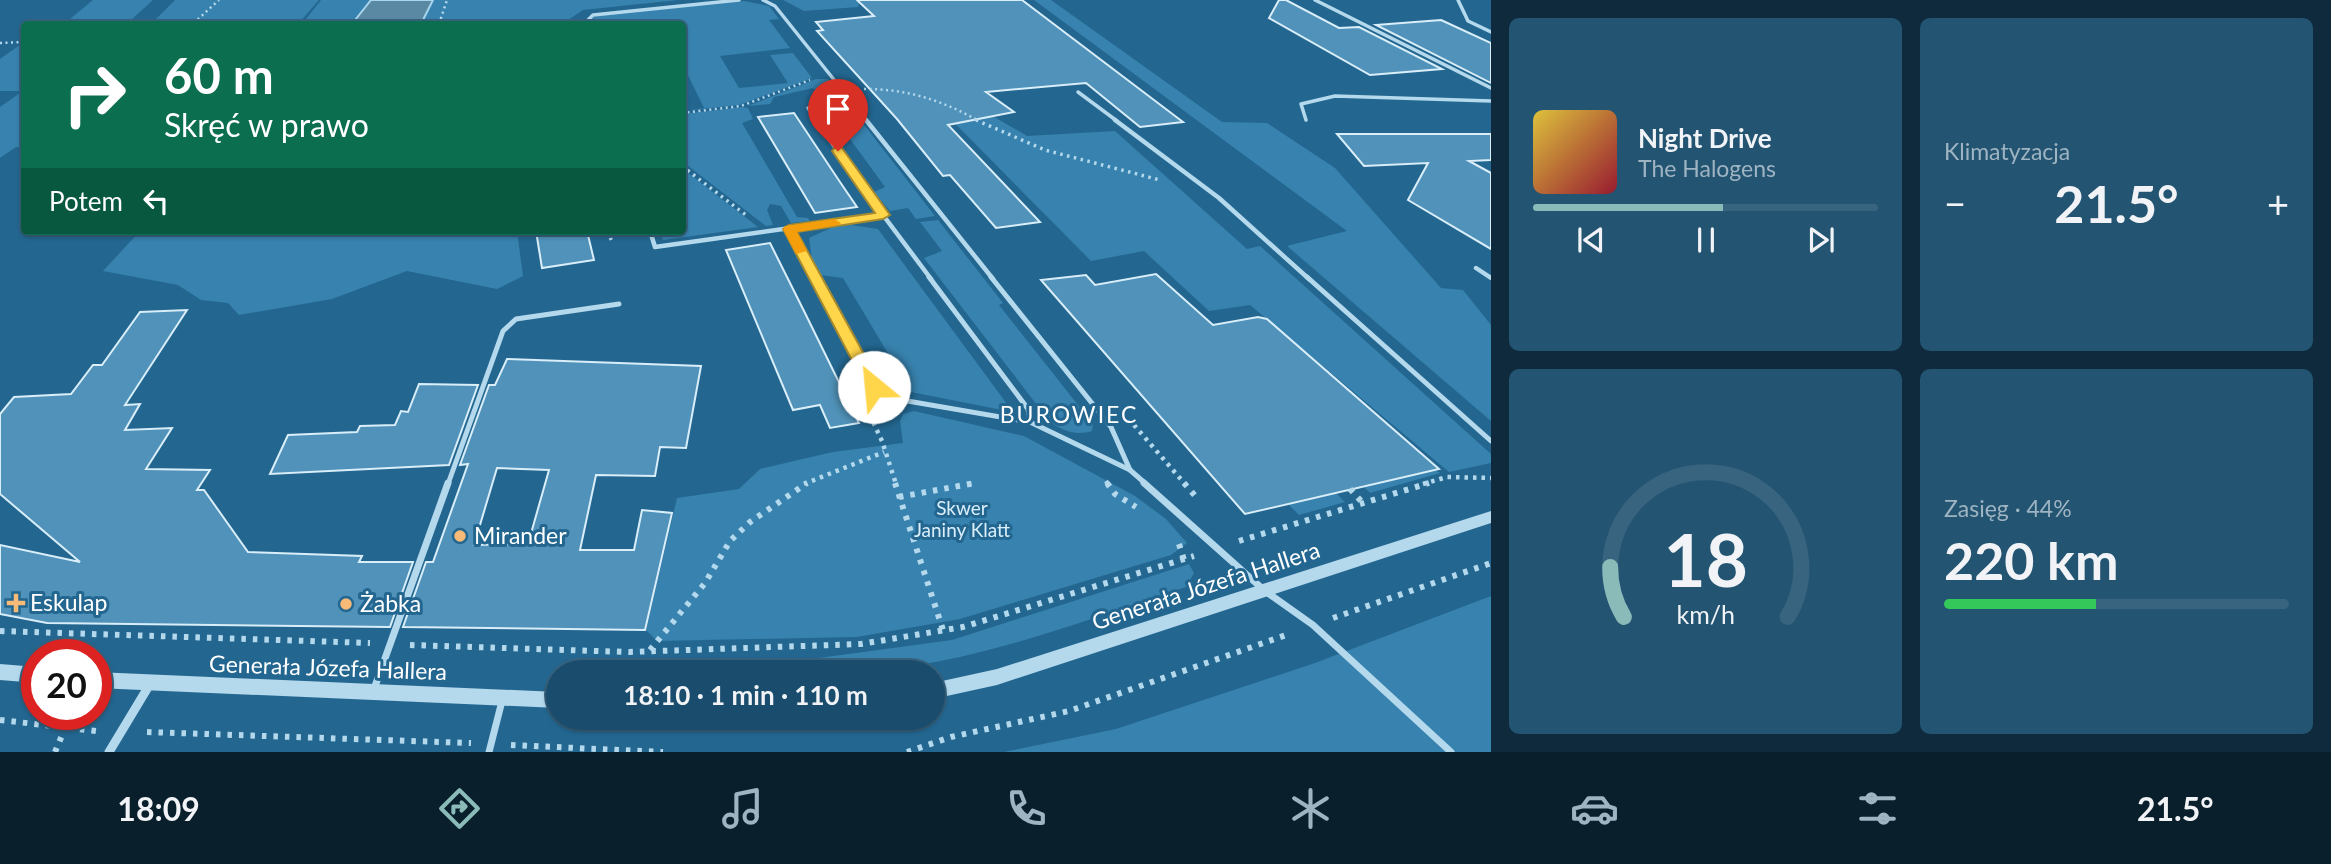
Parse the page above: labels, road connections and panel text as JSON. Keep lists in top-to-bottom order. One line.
{"streets":{"street":["Generała Józefa Hallera"]},"districts":["BUROWIEC"],"parks":["Skwer Janiny Klatt"],"places":{"other":["Mirander","Żabka"],"health":["Eskulap"]},"page":{"tile":["Klimatyzacja",["Zasięg · 44%","220 km"]],"turn":["60 m","Skręć w prawo"],"song":["Night Drive","The Halogens"],"then":"Potem","heat":["−","21.5°","+"],"limit":"20","trip":"18:10 · 1 min · 110 m","tabs":["18:09","21.5°"],"gauge":["18","km/h"]}}
